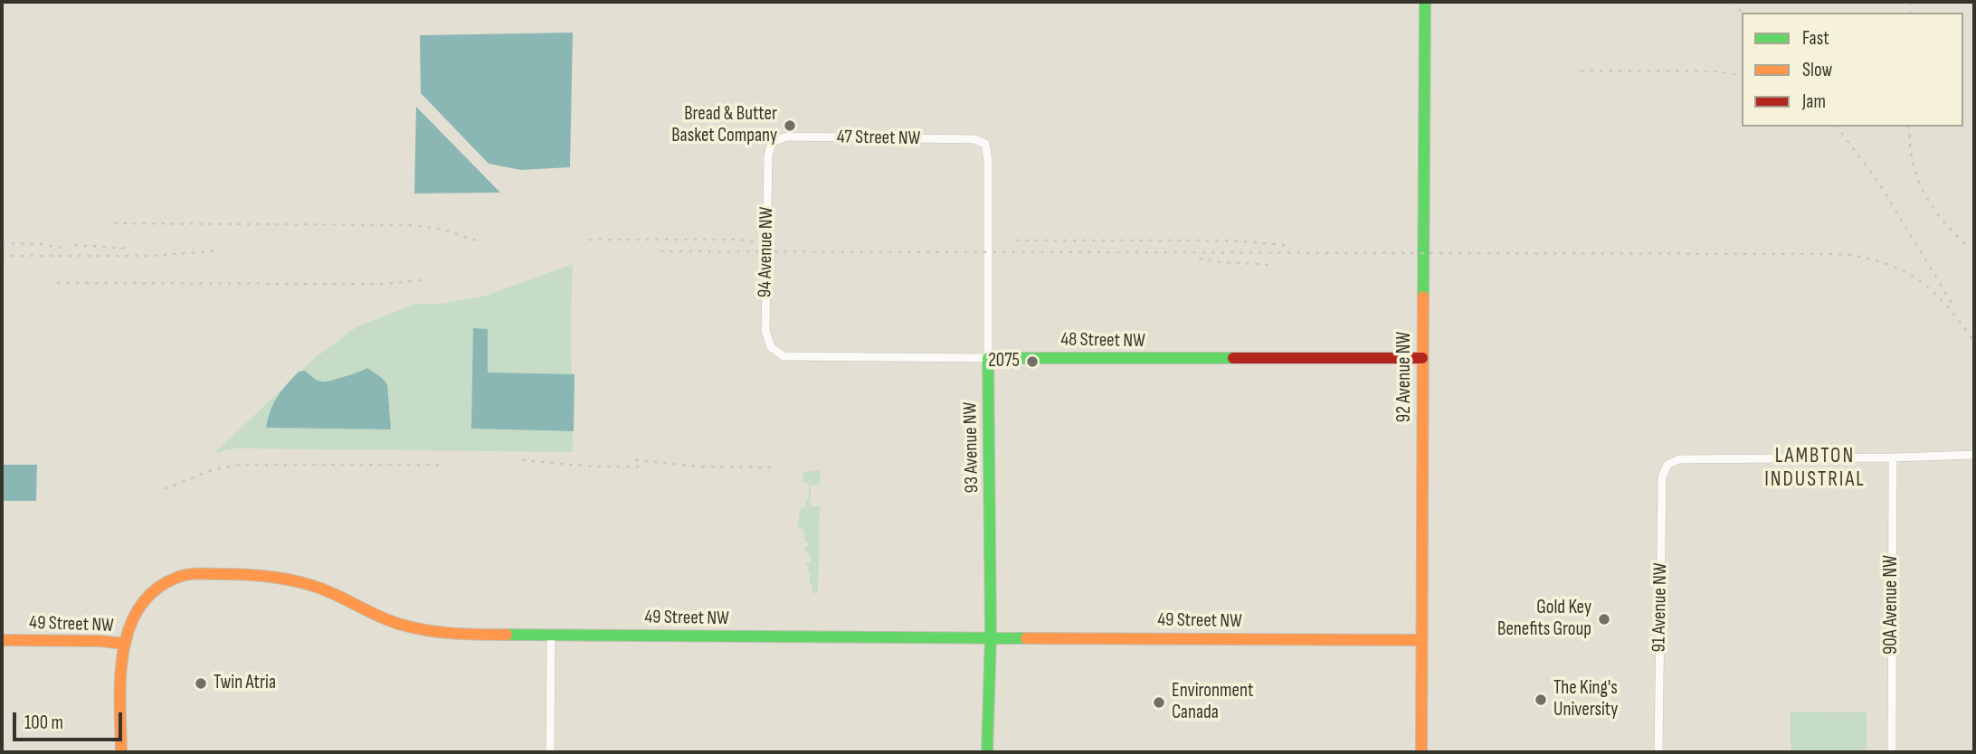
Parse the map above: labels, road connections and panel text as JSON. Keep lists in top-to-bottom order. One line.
{"streets":{"street":["47 Street NW","94 Avenue NW","48 Street NW","92 Avenue NW","93 Avenue NW","90A Avenue NW","91 Avenue NW","49 Street NW"]},"crossings":[["47 Street NW","94 Avenue NW"],["47 Street NW","93 Avenue NW"],["94 Avenue NW","48 Street NW"],["48 Street NW","92 Avenue NW"],["48 Street NW","93 Avenue NW"],["92 Avenue NW","49 Street NW"],["93 Avenue NW","49 Street NW"],["90A Avenue NW","91 Avenue NW"]],"districts":["LAMBTON INDUSTRIAL"],"places":["Bread & Butter Basket Company","2075","Gold Key Benefits Group","Twin Atria","The King's University","Environment Canada"],"legend":["Fast","Slow","Jam"],"scale_bar":"100 m"}
